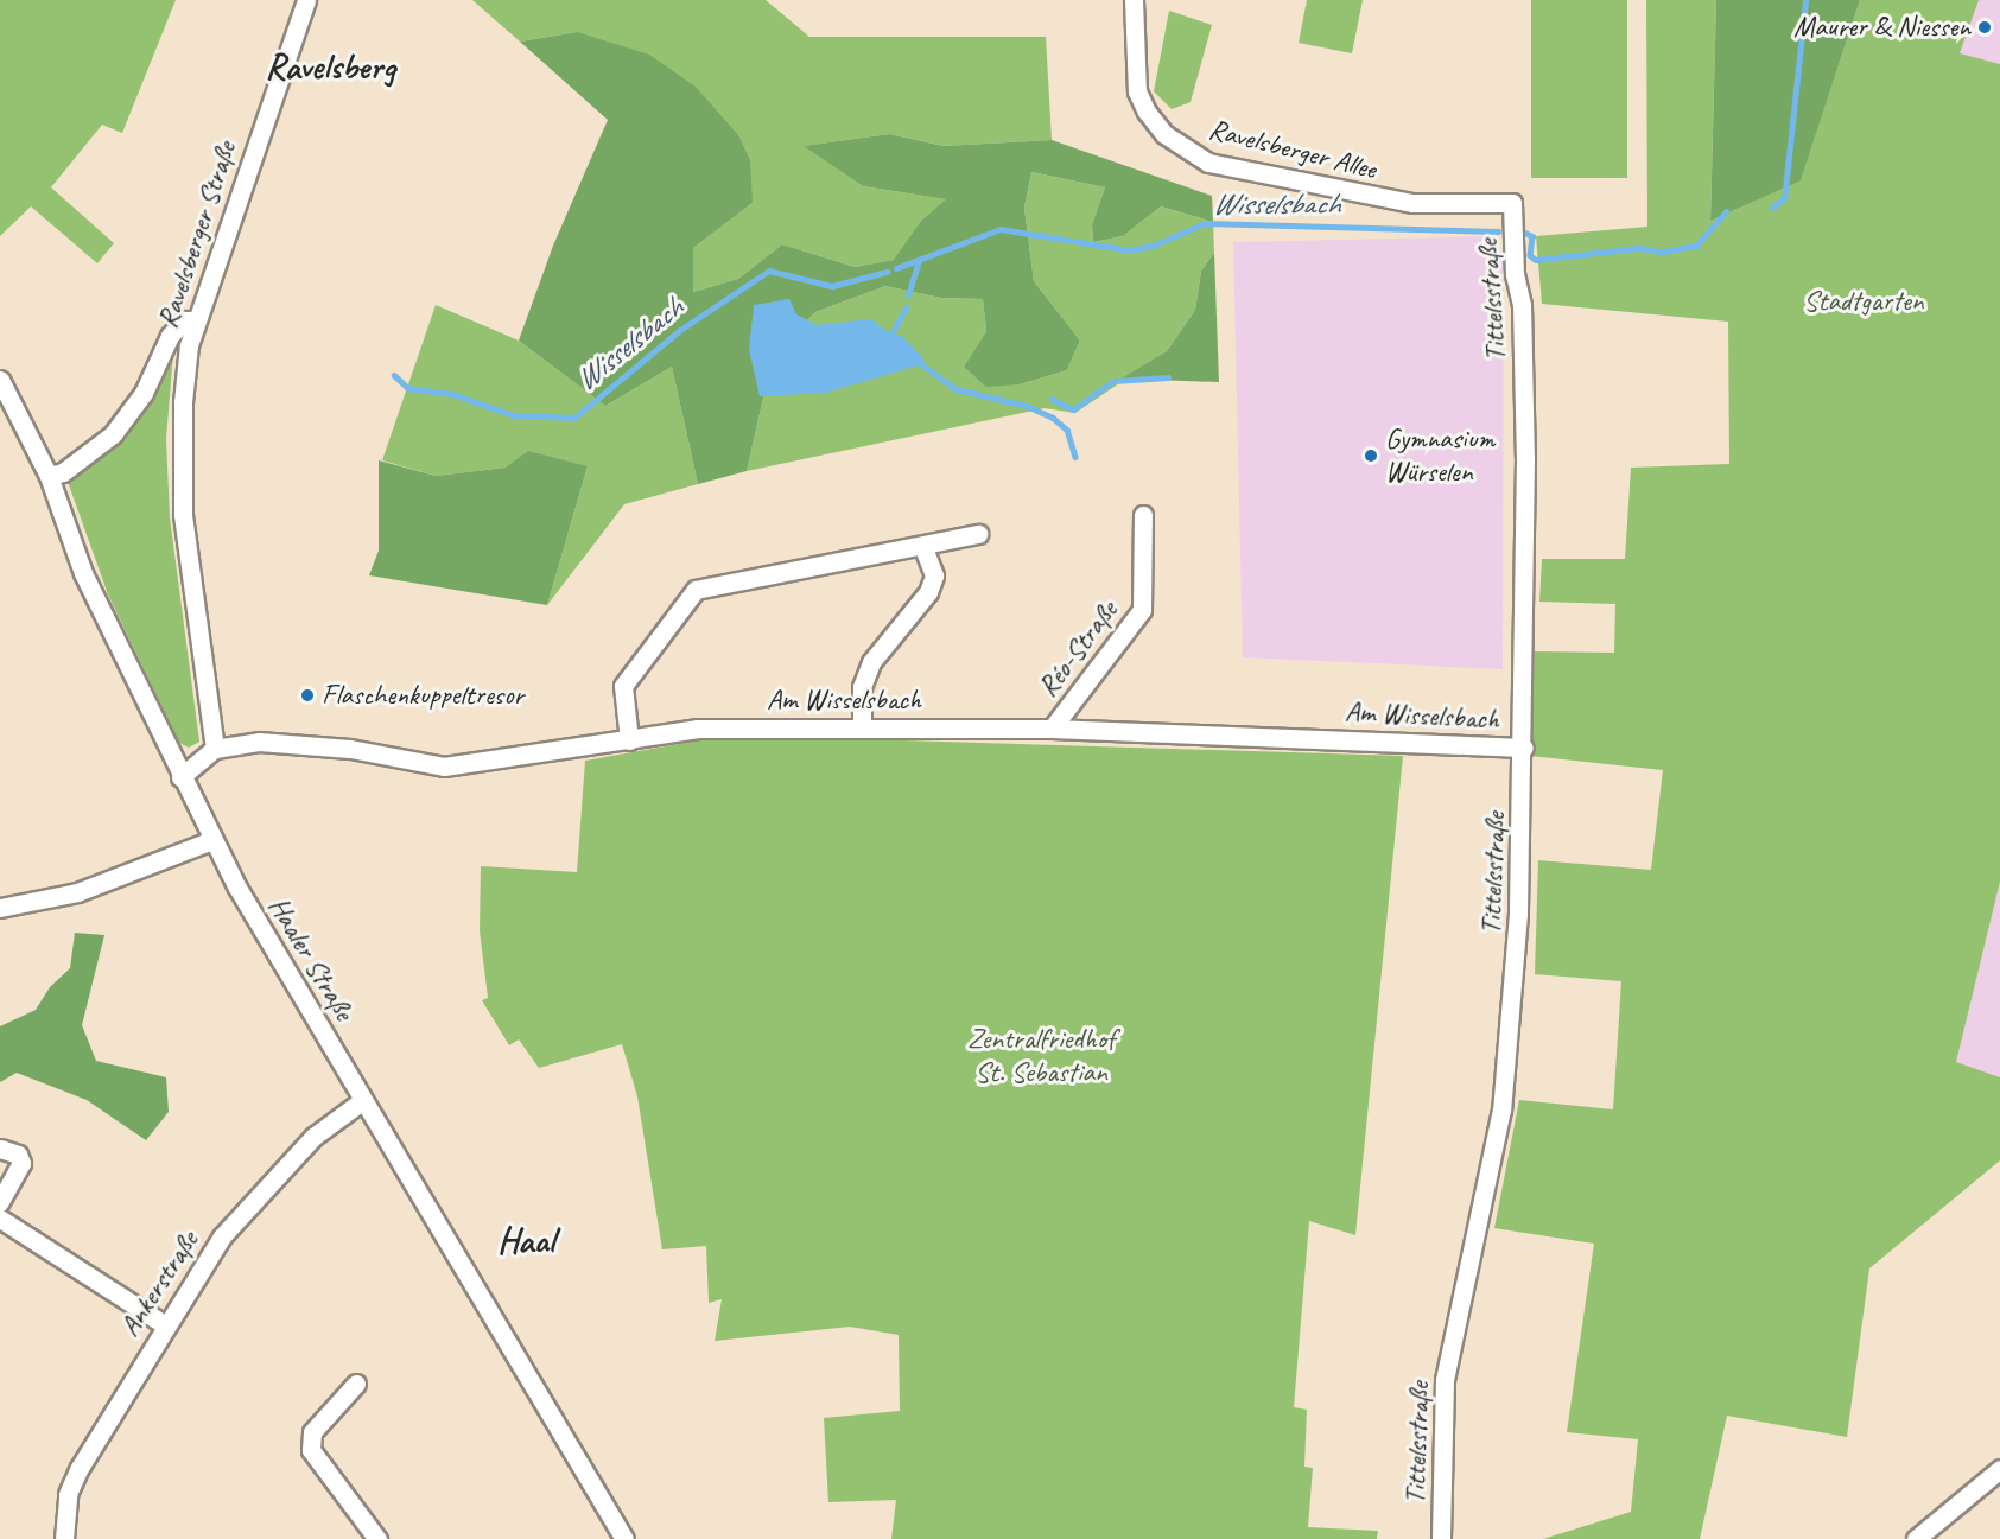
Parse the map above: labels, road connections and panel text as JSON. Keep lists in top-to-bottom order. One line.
{"streets":{"street":["Ravelsberger Allee","Ravelsberger Straße","Tittelsstraße","Réo-Straße","Am Wisselsbach","Haaler Straße","Ankerstraße"]},"crossings":[["Ravelsberger Allee","Tittelsstraße"],["Ravelsberger Straße","Am Wisselsbach"],["Tittelsstraße","Am Wisselsbach"],["Réo-Straße","Am Wisselsbach"],["Haaler Straße","Ankerstraße"]],"districts":["Ravelsberg","Haal"],"water":["Wisselsbach"],"parks":["Stadtgarten","Zentralfriedhof St. Sebastian"],"places":["Maurer & Niessen","Gymnasium Würselen","Flaschenkuppeltresor"]}
